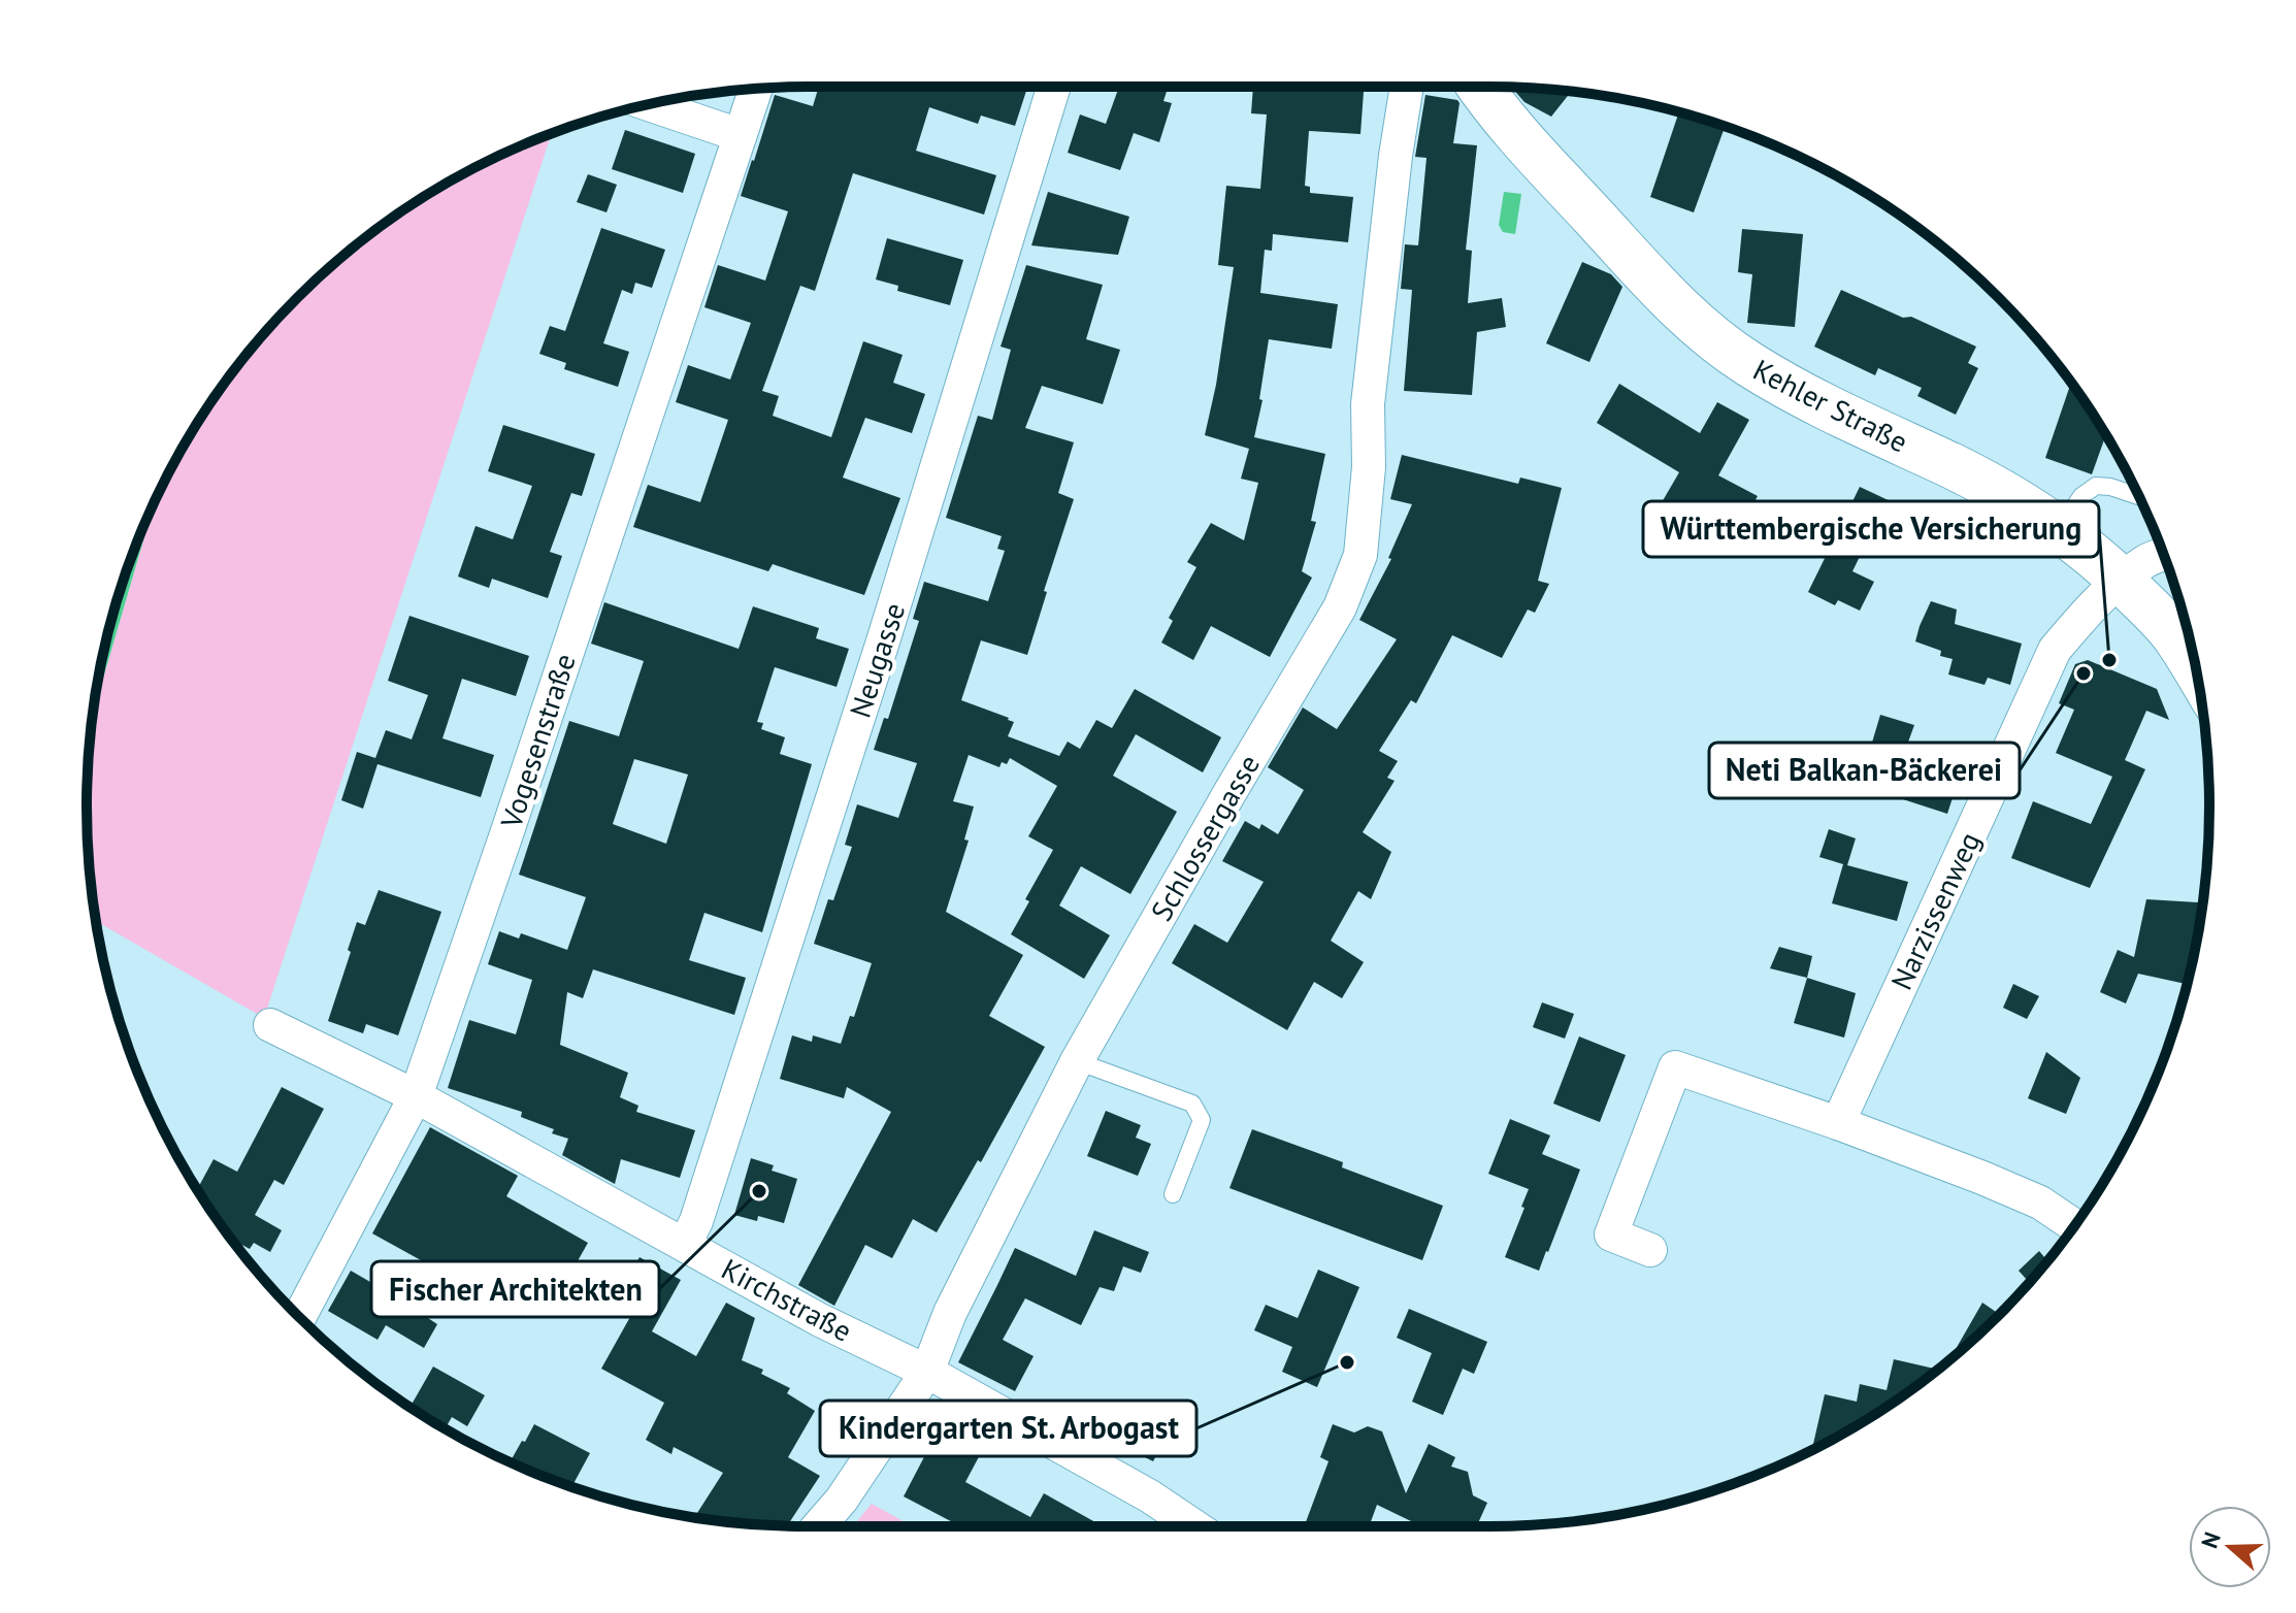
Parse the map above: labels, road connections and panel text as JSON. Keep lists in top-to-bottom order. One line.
{"streets":{"main road":["Kehler Straße"],"street":["Neugasse","Vogesenstraße","Schlossergasse","Narzissenweg","Kirchstraße"]},"crossings":[["Kehler Straße","Narzissenweg"],["Neugasse","Kirchstraße"],["Vogesenstraße","Kirchstraße"],["Schlossergasse","Kirchstraße"]],"places":["Württembergische Versicherung","Neti Balkan-Bäckerei","Fischer Architekten","Kindergarten St. Arbogast"],"north":"left"}
